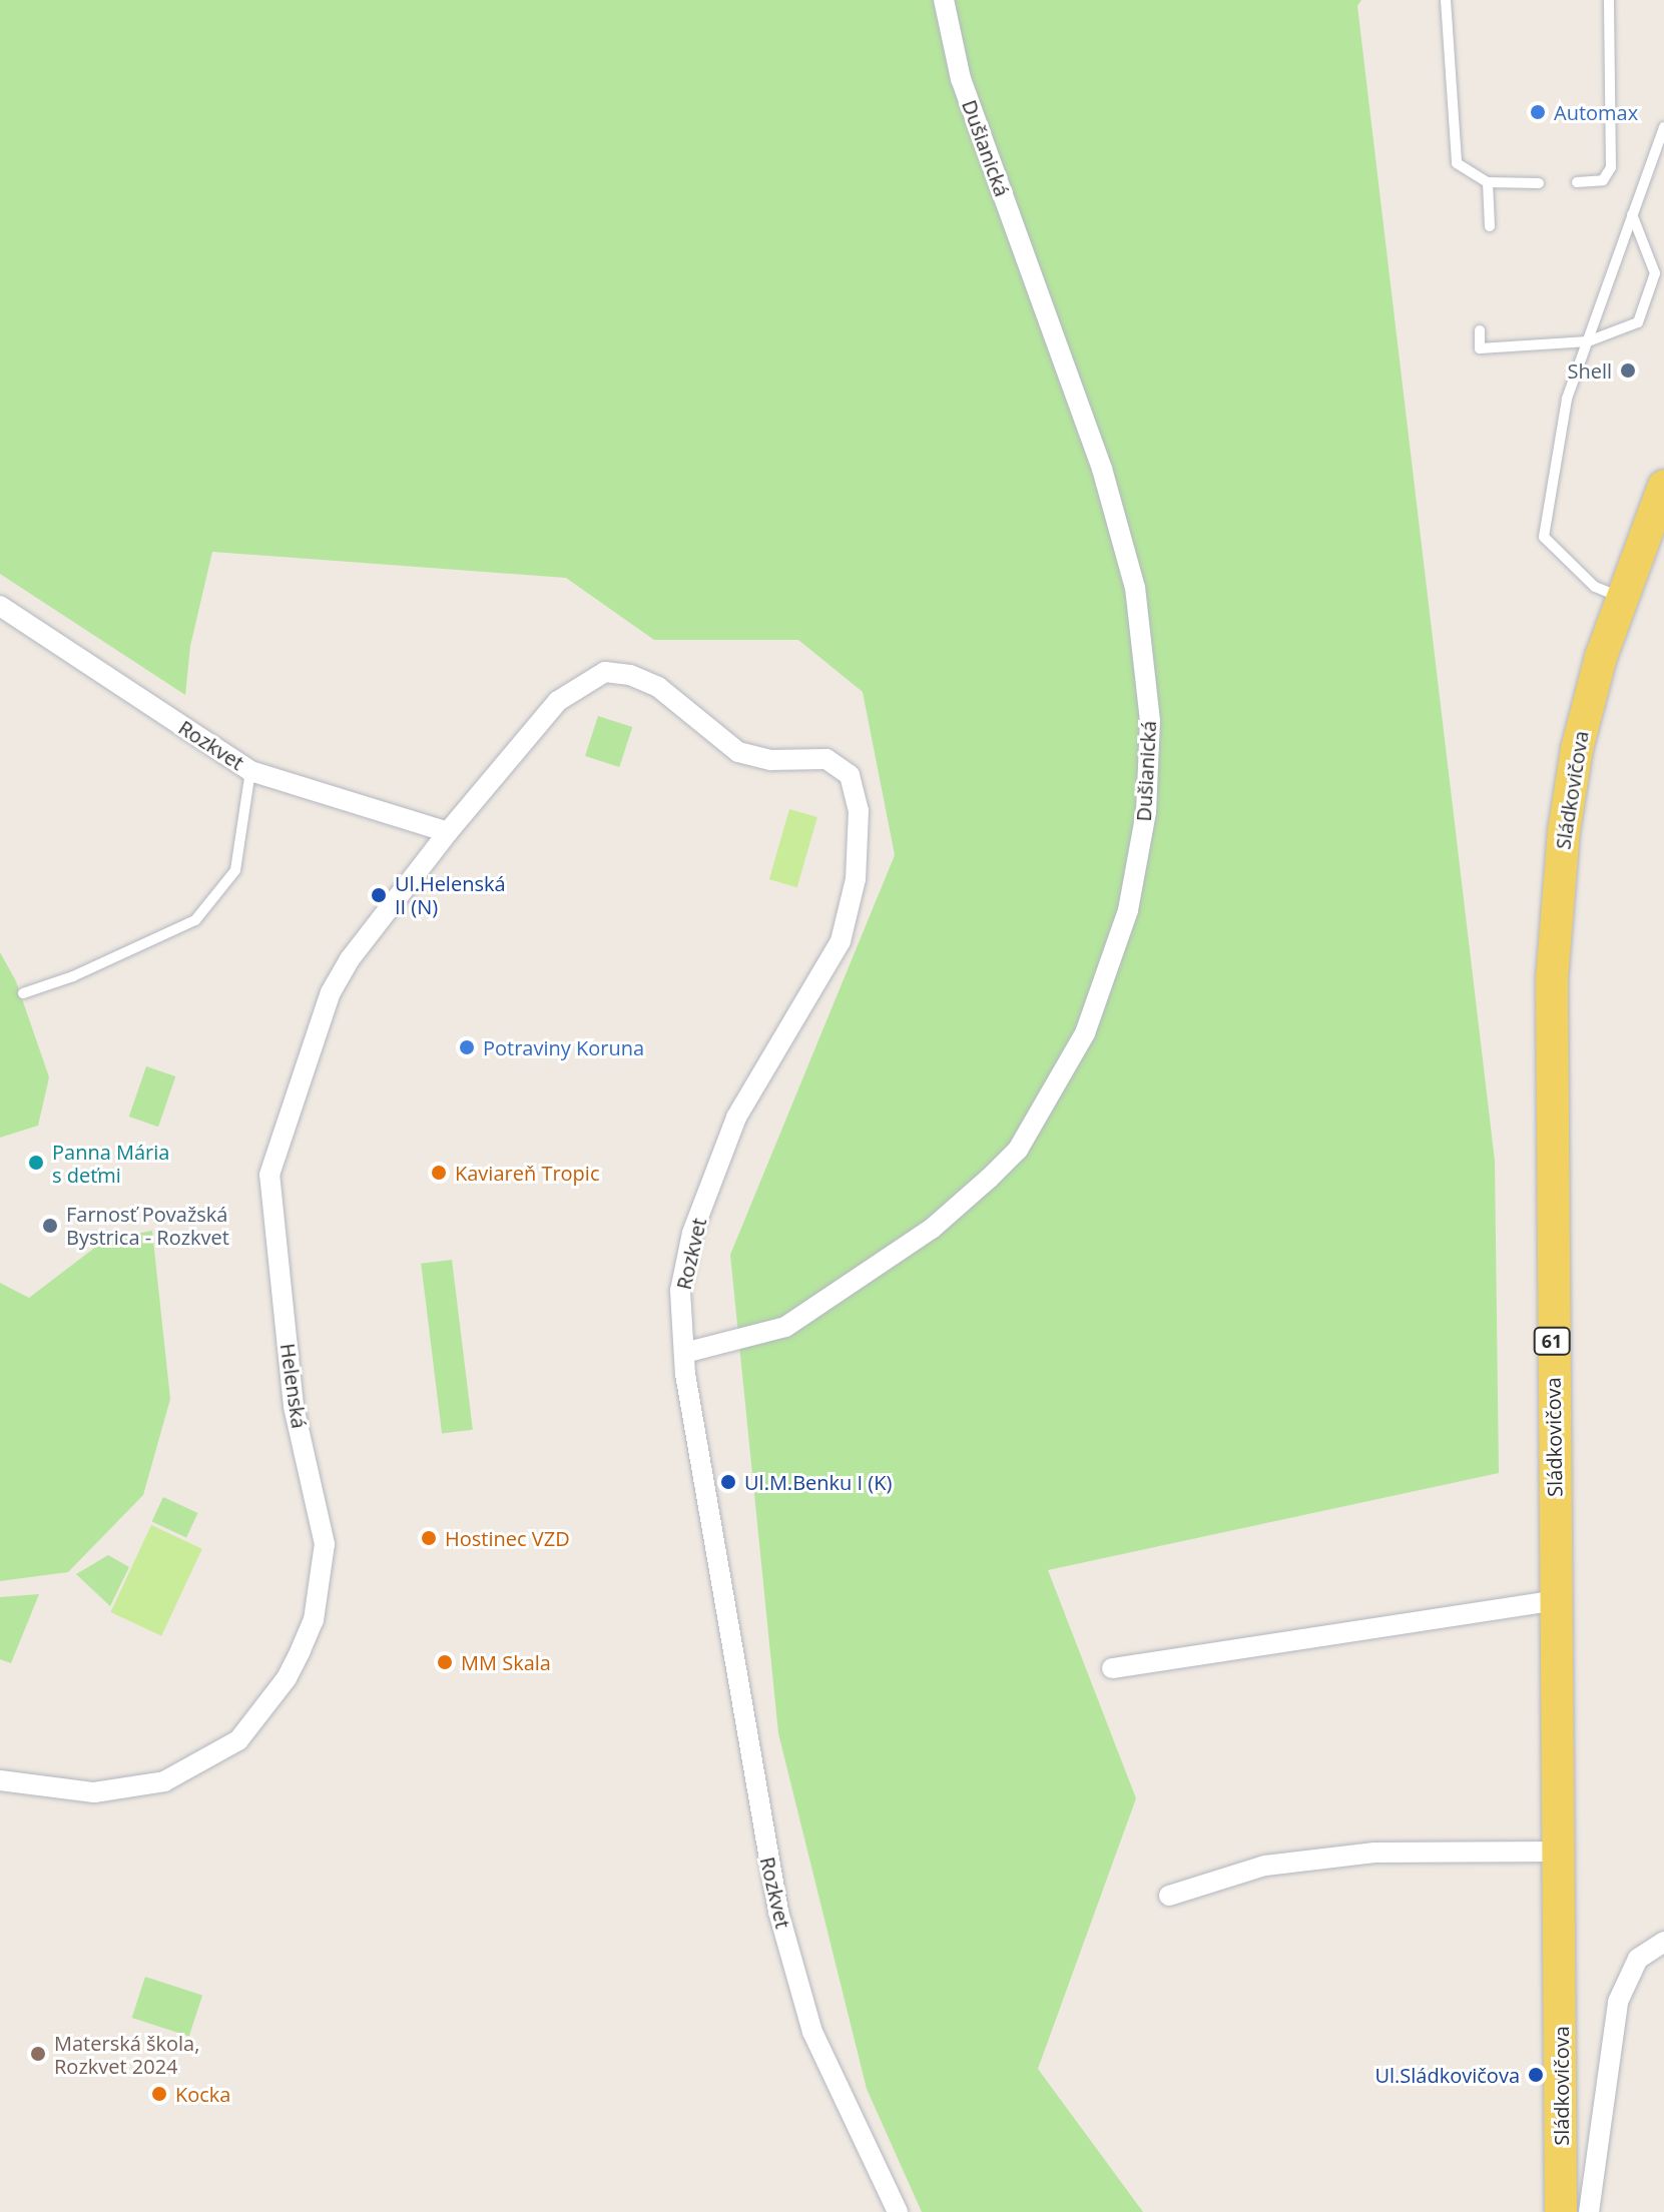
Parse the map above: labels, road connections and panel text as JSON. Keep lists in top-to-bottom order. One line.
{"streets":{"main road":["Sládkovičova","61"],"street":["Dušianická","Rozkvet","Helenská"]},"crossings":[["Dušianická","Rozkvet"],["Rozkvet","Helenská"]],"places":["Automax","Shell","Ul.Helenská II (N)","Potraviny Koruna","Panna Mária s deťmi","Kaviareň Tropic","Farnosť Považská Bystrica - Rozkvet","Ul.M.Benku I (K)","Hostinec VZD","MM Skala","Materská škola, Rozkvet 2024","Ul.Sládkovičova","Kocka"]}
